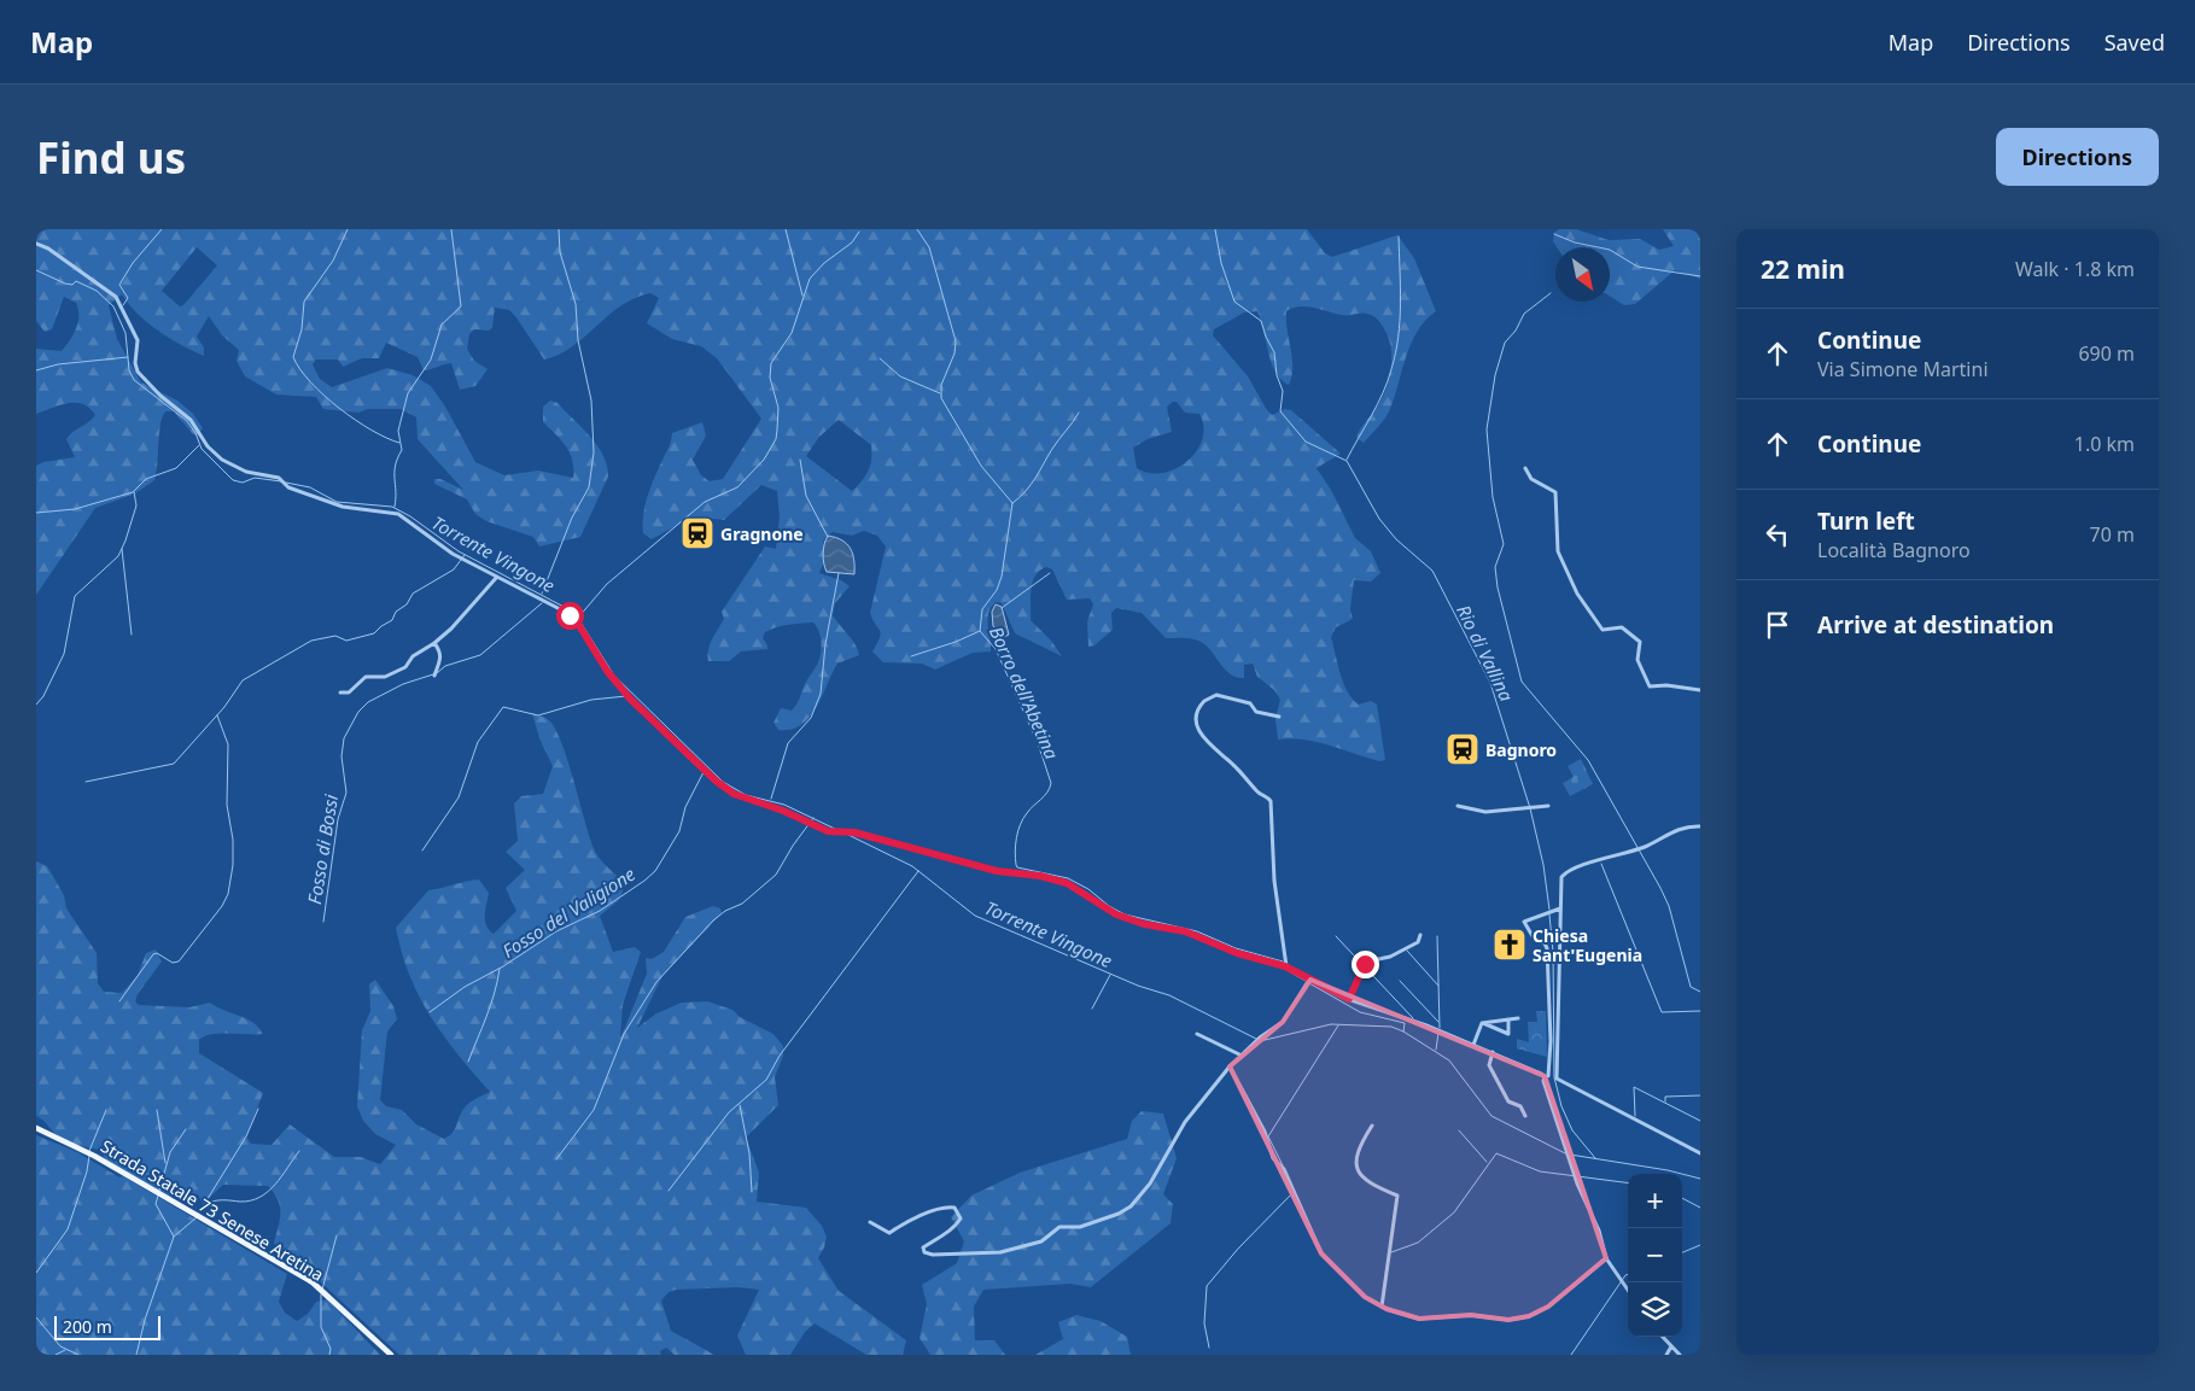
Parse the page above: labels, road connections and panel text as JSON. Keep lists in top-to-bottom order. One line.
{"streets":{"main road":["Strada Statale 73 Senese Aretina"]},"water":["Torrente Vingone","Rio di Vallina","Borro dell'Abetina","Fosso di Bossi","Fosso del Valigione"],"places":{"station":["Gragnone","Bagnoro"],"church":["Chiesa Sant'Eugenia"]},"scale_bar":"200 m","north":"bottom right","page":{"header":"Map","nav":["Map","Directions","Saved"],"buttons":"Directions","title":"Find us","heading":["22 min","Walk · 1.8 km"],"list":[["Continue","Via Simone Martini","690 m"],["Continue","1.0 km"],["Turn left","Località Bagnoro","70 m"],"Arrive at destination"],"map_buttons":["+","−"],"scale":"200 m"}}
